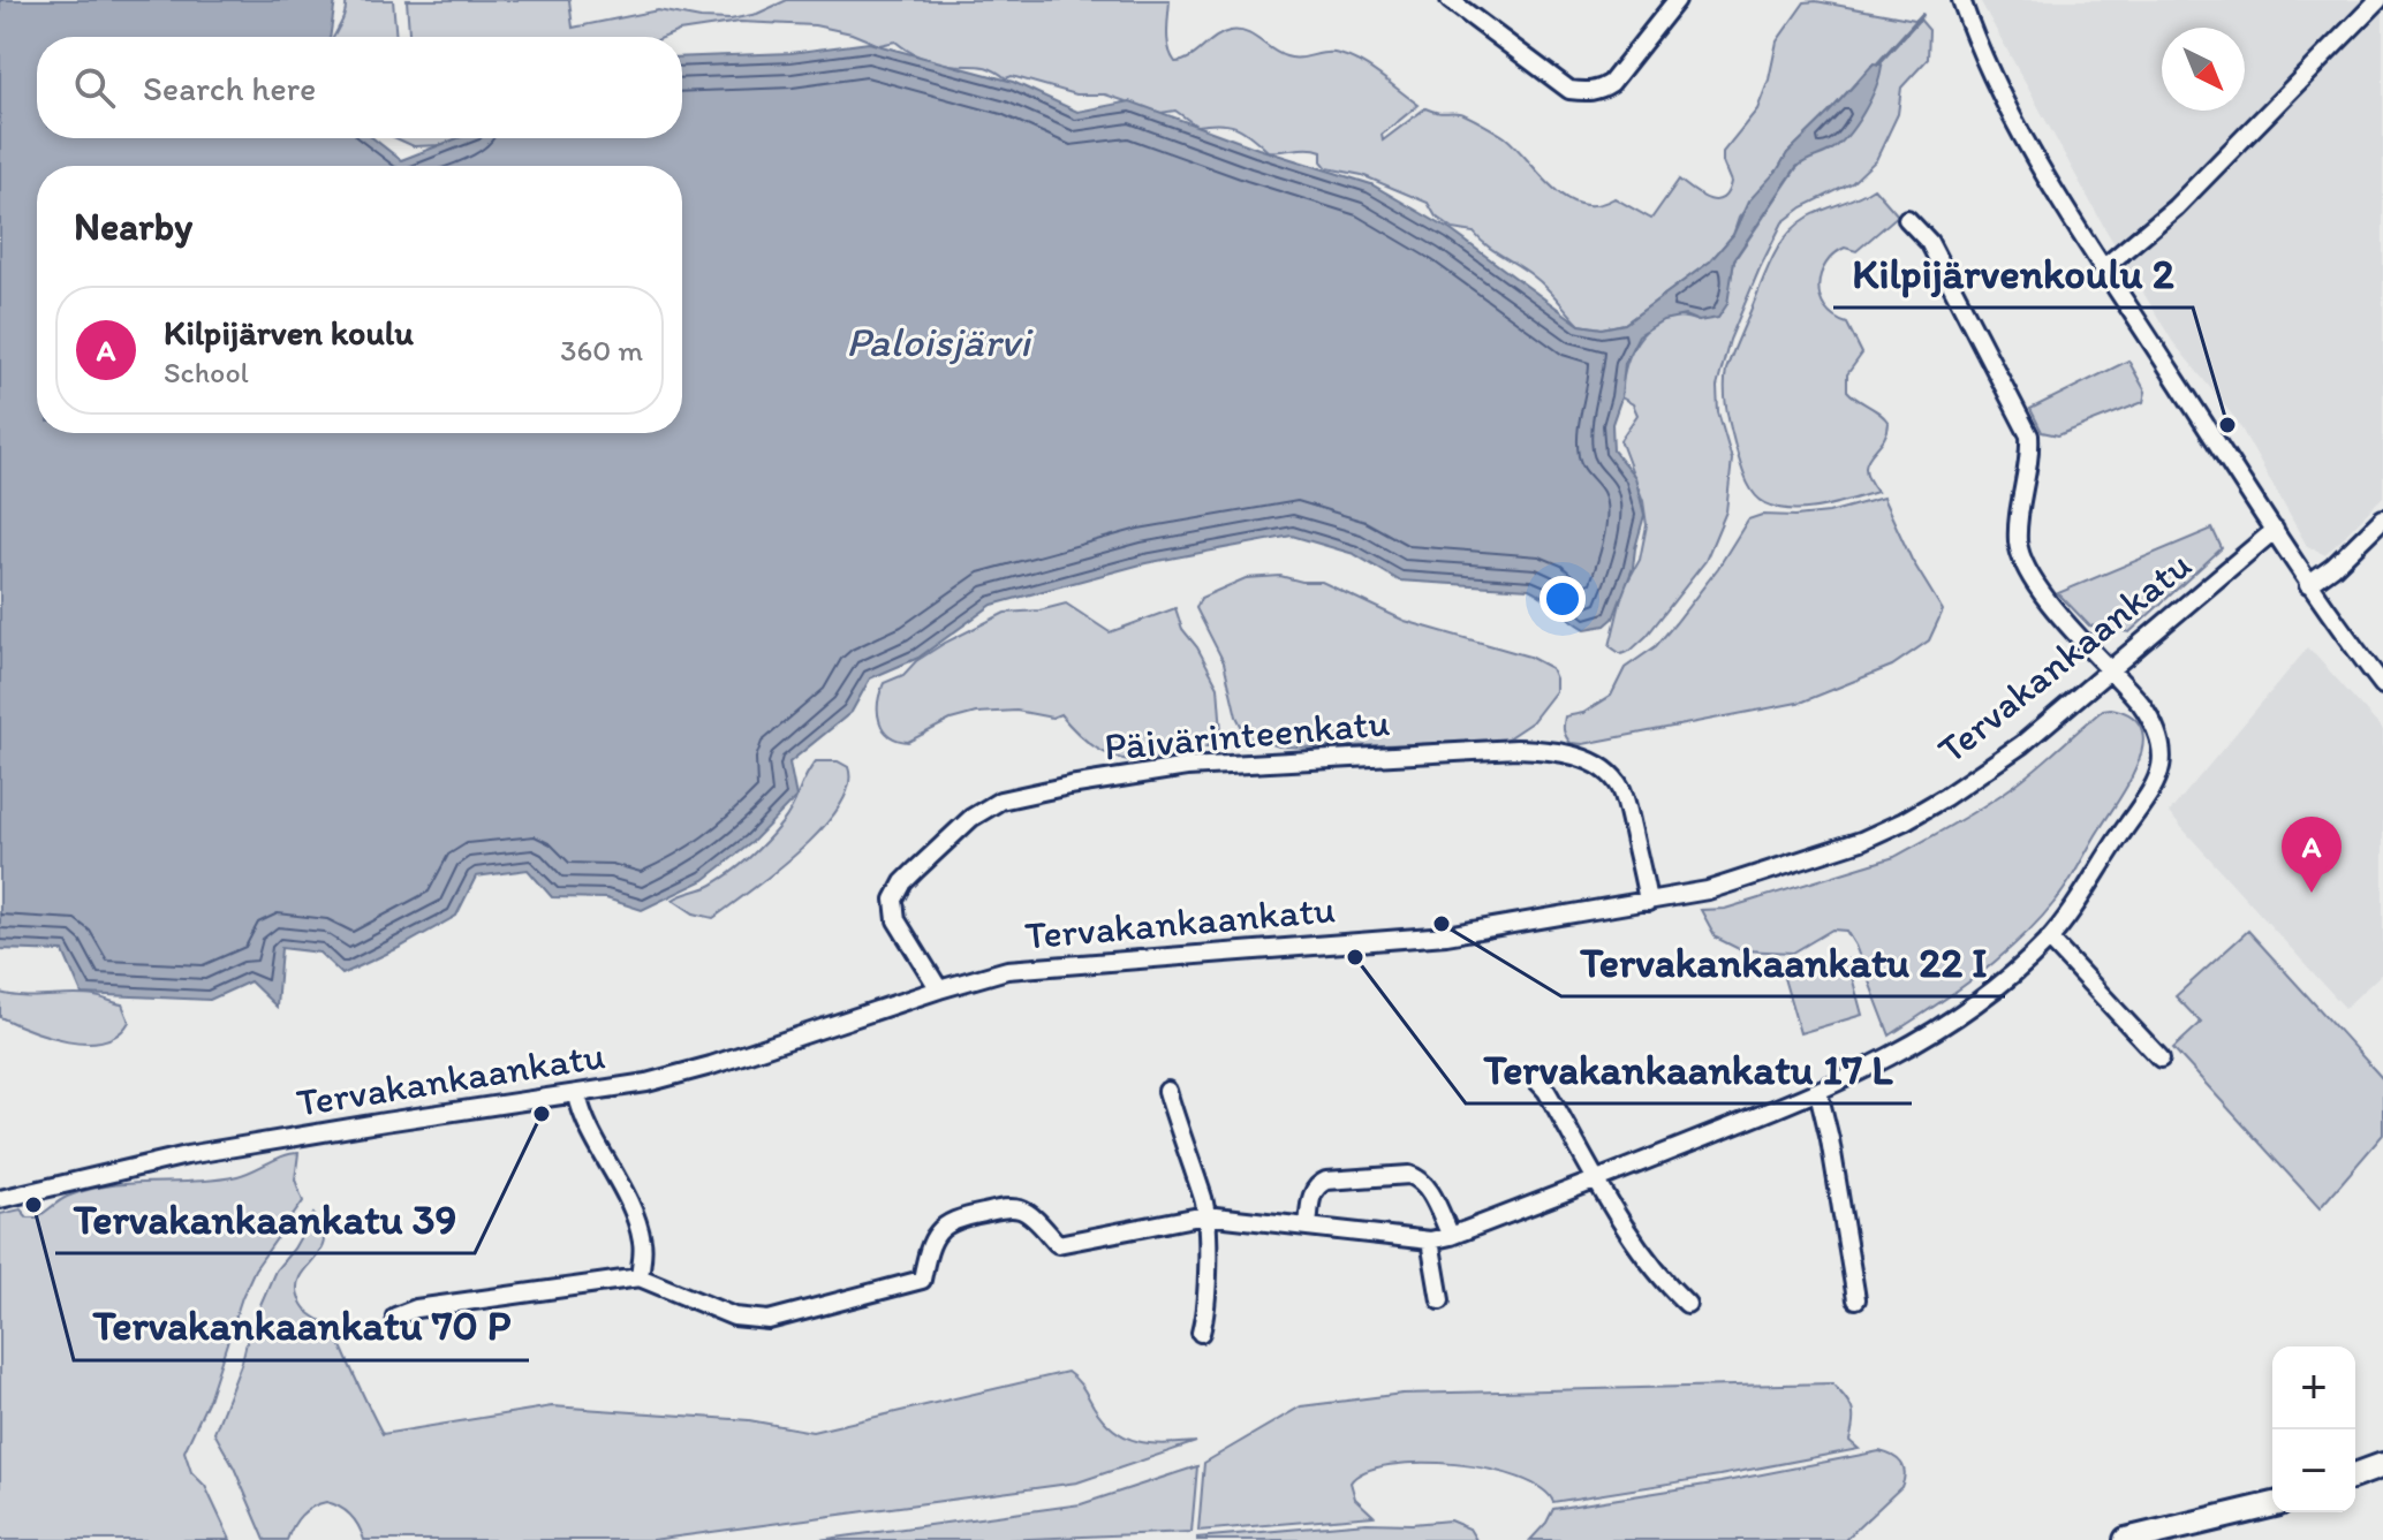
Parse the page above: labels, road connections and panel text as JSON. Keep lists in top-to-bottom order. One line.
{"streets":{"street":["Tervakankaankatu","Päivärinteenkatu"]},"crossings":[["Tervakankaankatu","Päivärinteenkatu"]],"water":["Paloisjärvi"],"places":["Kilpijärvenkoulu 2","Tervakankaankatu 22 I","Tervakankaankatu 17 L","Tervakankaankatu 39","Tervakankaankatu 70 P"],"north":"bottom right","page":{"search":"Search here","heading":"Nearby","list":[{"mark":"A","name":"Kilpijärven koulu","note":"School","value":"360 m"}],"pins":"A","map_buttons":["+","−"]}}
